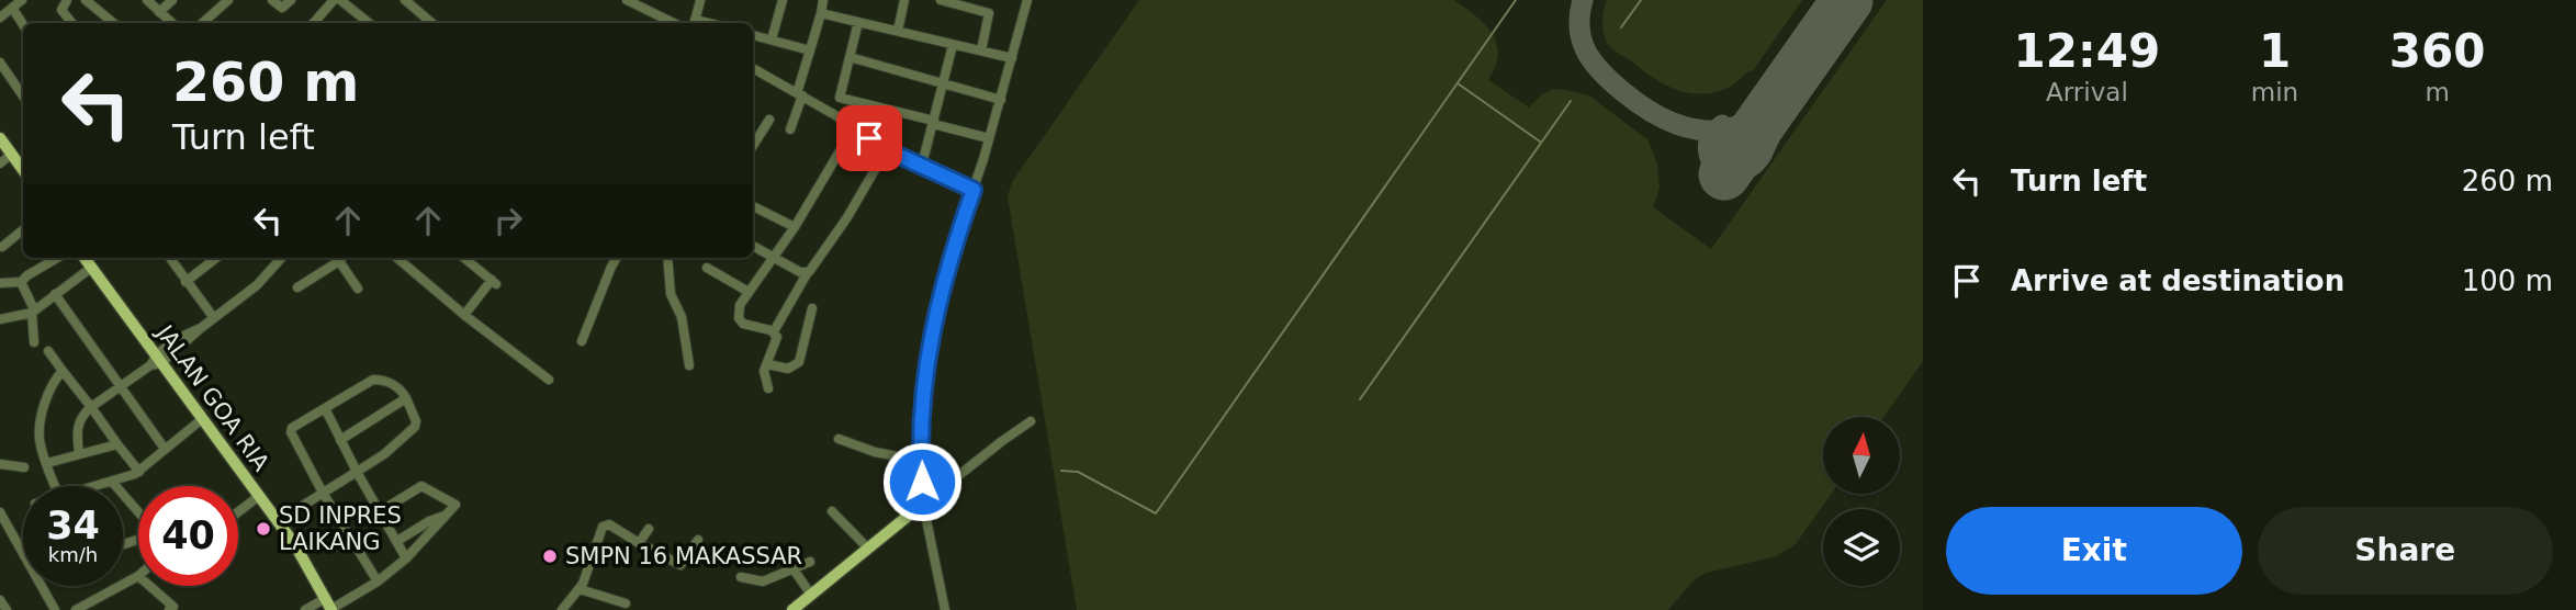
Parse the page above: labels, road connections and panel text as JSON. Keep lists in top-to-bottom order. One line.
{"streets":{"main road":["JALAN GOA RIA"]},"places":["SD INPRES LAIKANG","SMPN 16 MAKASSAR"],"north":"top","page":{"eta":["12:49","Arrival","1","min","360","m"],"turn":["260 m","Turn left"],"list":[{"name":"Turn left","value":"260 m"},{"name":"Arrive at destination","value":"100 m"}],"speed":"34 km/h","limit":"40","buttons":["Exit","Share"]}}
